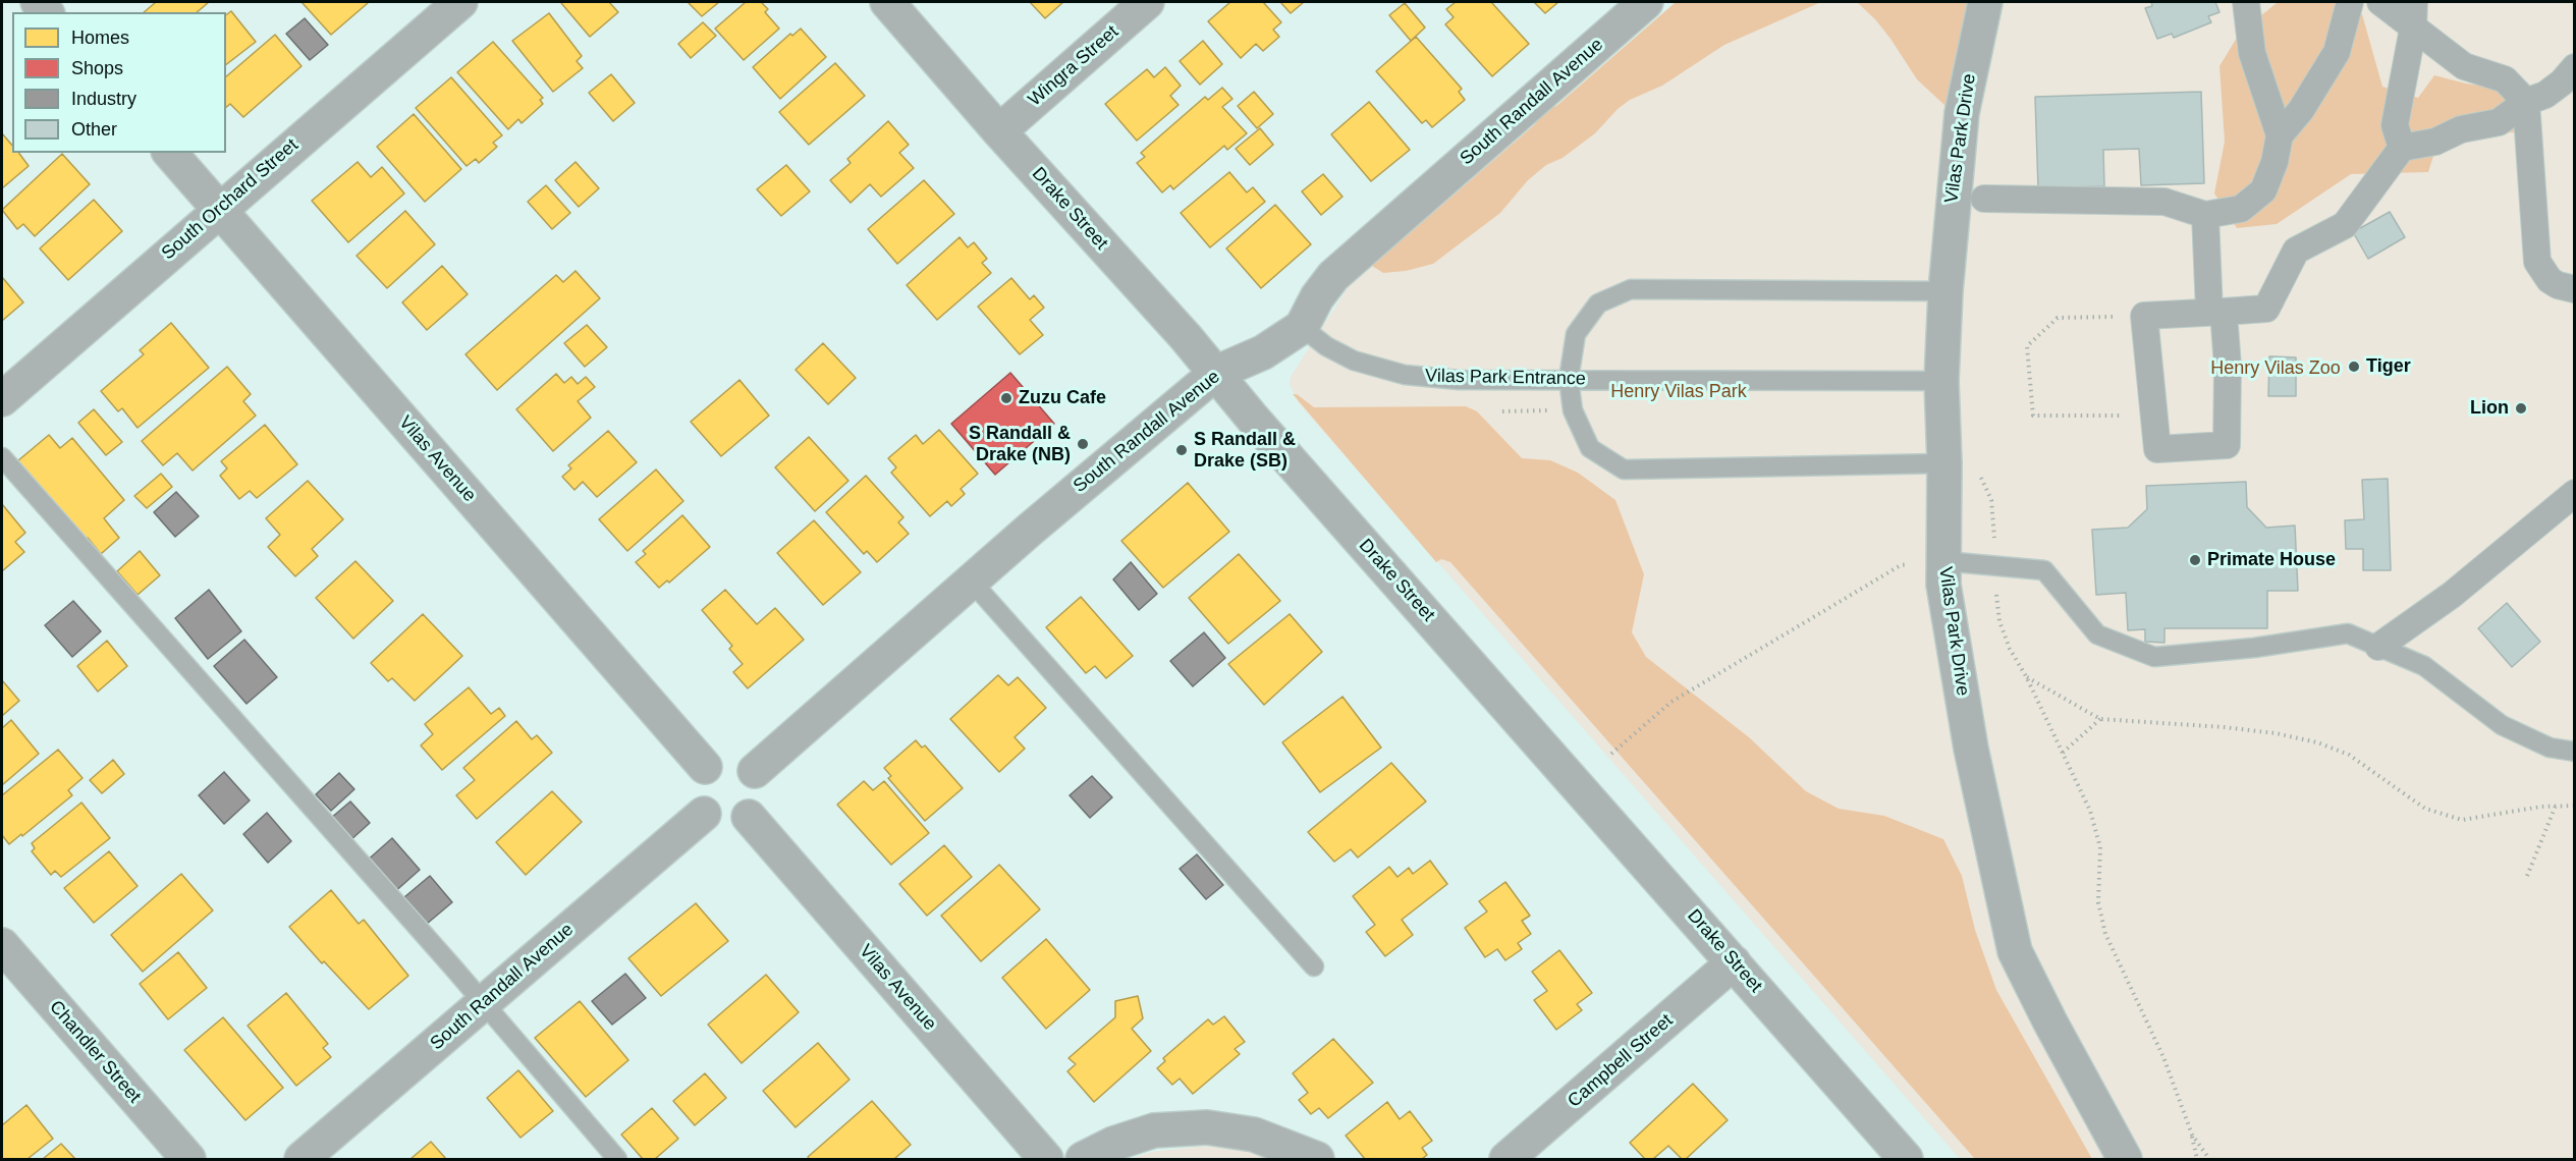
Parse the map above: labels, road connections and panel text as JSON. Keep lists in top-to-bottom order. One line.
{"streets":{"street":["Wingra Street","South Randall Avenue","Vilas Park Drive","South Orchard Street","Drake Street","Vilas Avenue","Chandler Street","Campbell Street"],"lane":["Vilas Park Entrance"]},"crossings":[["Wingra Street","Drake Street"],["South Randall Avenue","Drake Street"],["South Randall Avenue","Vilas Park Entrance"],["South Randall Avenue","Vilas Avenue"],["Vilas Park Drive","Vilas Park Entrance"],["South Orchard Street","Vilas Avenue"],["Drake Street","Campbell Street"]],"parks":["Henry Vilas Zoo","Henry Vilas Park"],"places":["Tiger","Zuzu Cafe","Lion","S Randall & Drake (NB)","S Randall & Drake (SB)","Primate House"],"legend":["Homes","Shops","Industry","Other"]}
